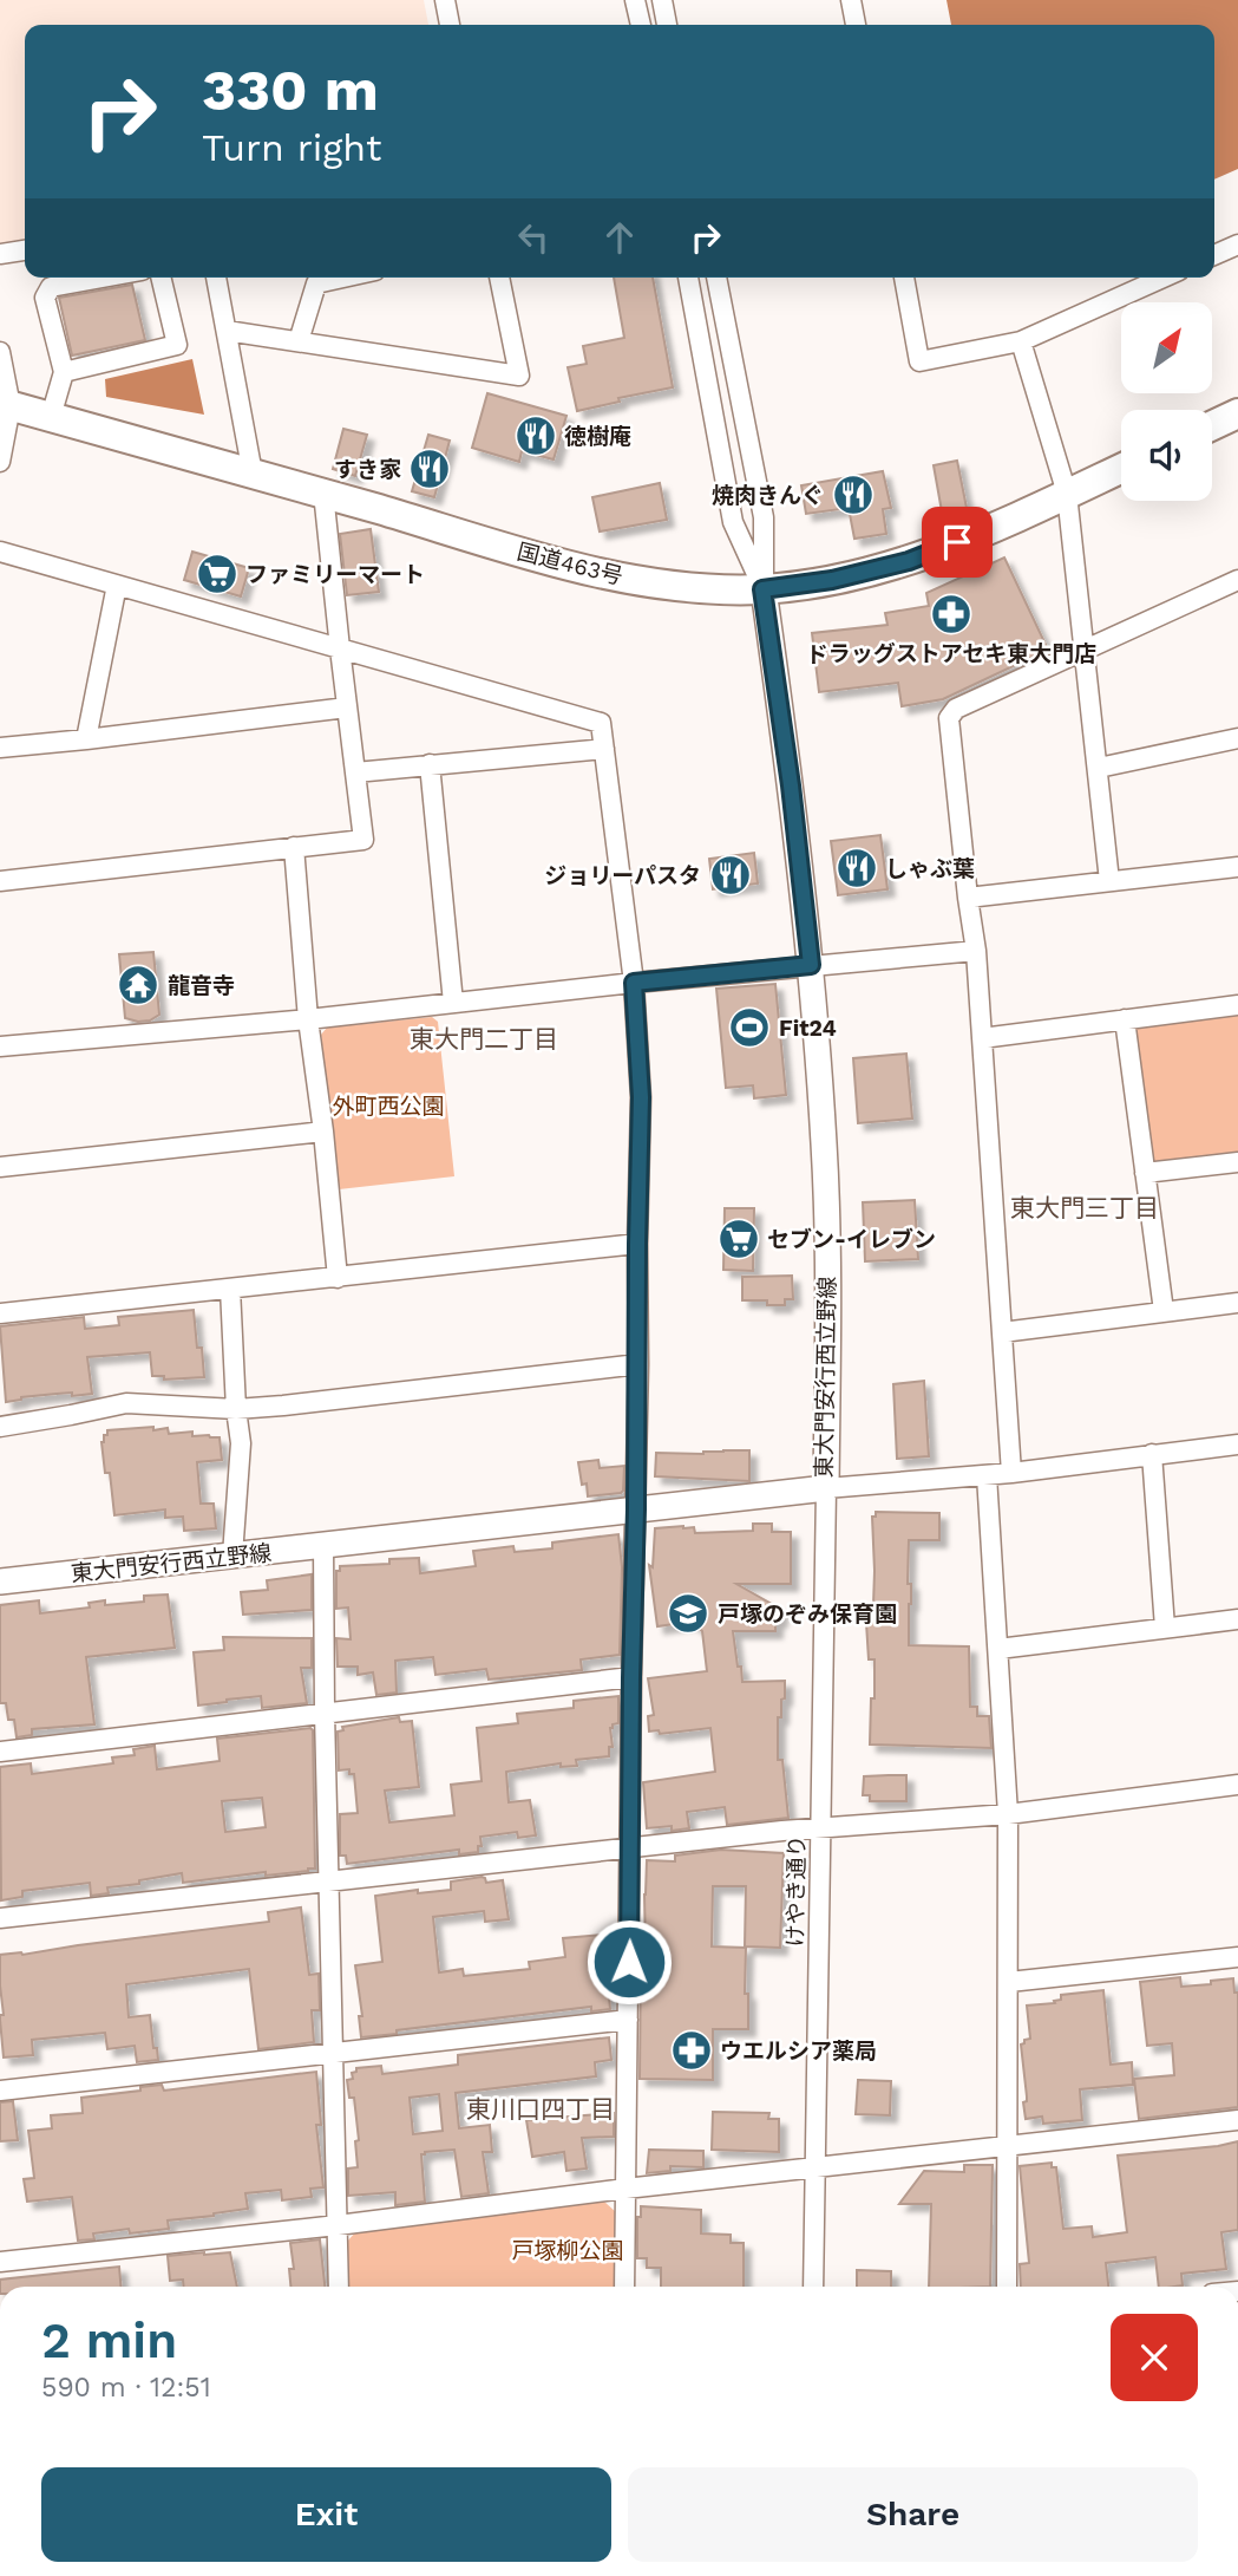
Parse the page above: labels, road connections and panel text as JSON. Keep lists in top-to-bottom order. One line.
{"streets":{"highway":["国道463号"],"main road":["東大門安行西立野線"],"street":["けやき通り"]},"crossings":[["国道463号","東大門安行西立野線"],["東大門安行西立野線","けやき通り"]],"districts":["東大門二丁目","東大門三丁目","東川口四丁目"],"parks":["外町西公園","戸塚柳公園"],"places":{"restaurant":["徳樹庵","すき家","焼肉きんぐ","しゃぶ葉","ジョリーパスタ"],"supermarket":["ファミリーマート","セブン-イレブン"],"pharmacy":["ドラッグストアセキ東大門店","ウエルシア薬局"],"temple":["龍音寺"],"sports":["Fit24"],"school or university":["戸塚のぞみ保育園"]},"north":"top right","page":{"turn":["330 m","Turn right"],"heading":["2 min","590 m · 12:51"],"buttons":["Exit","Share"]}}
